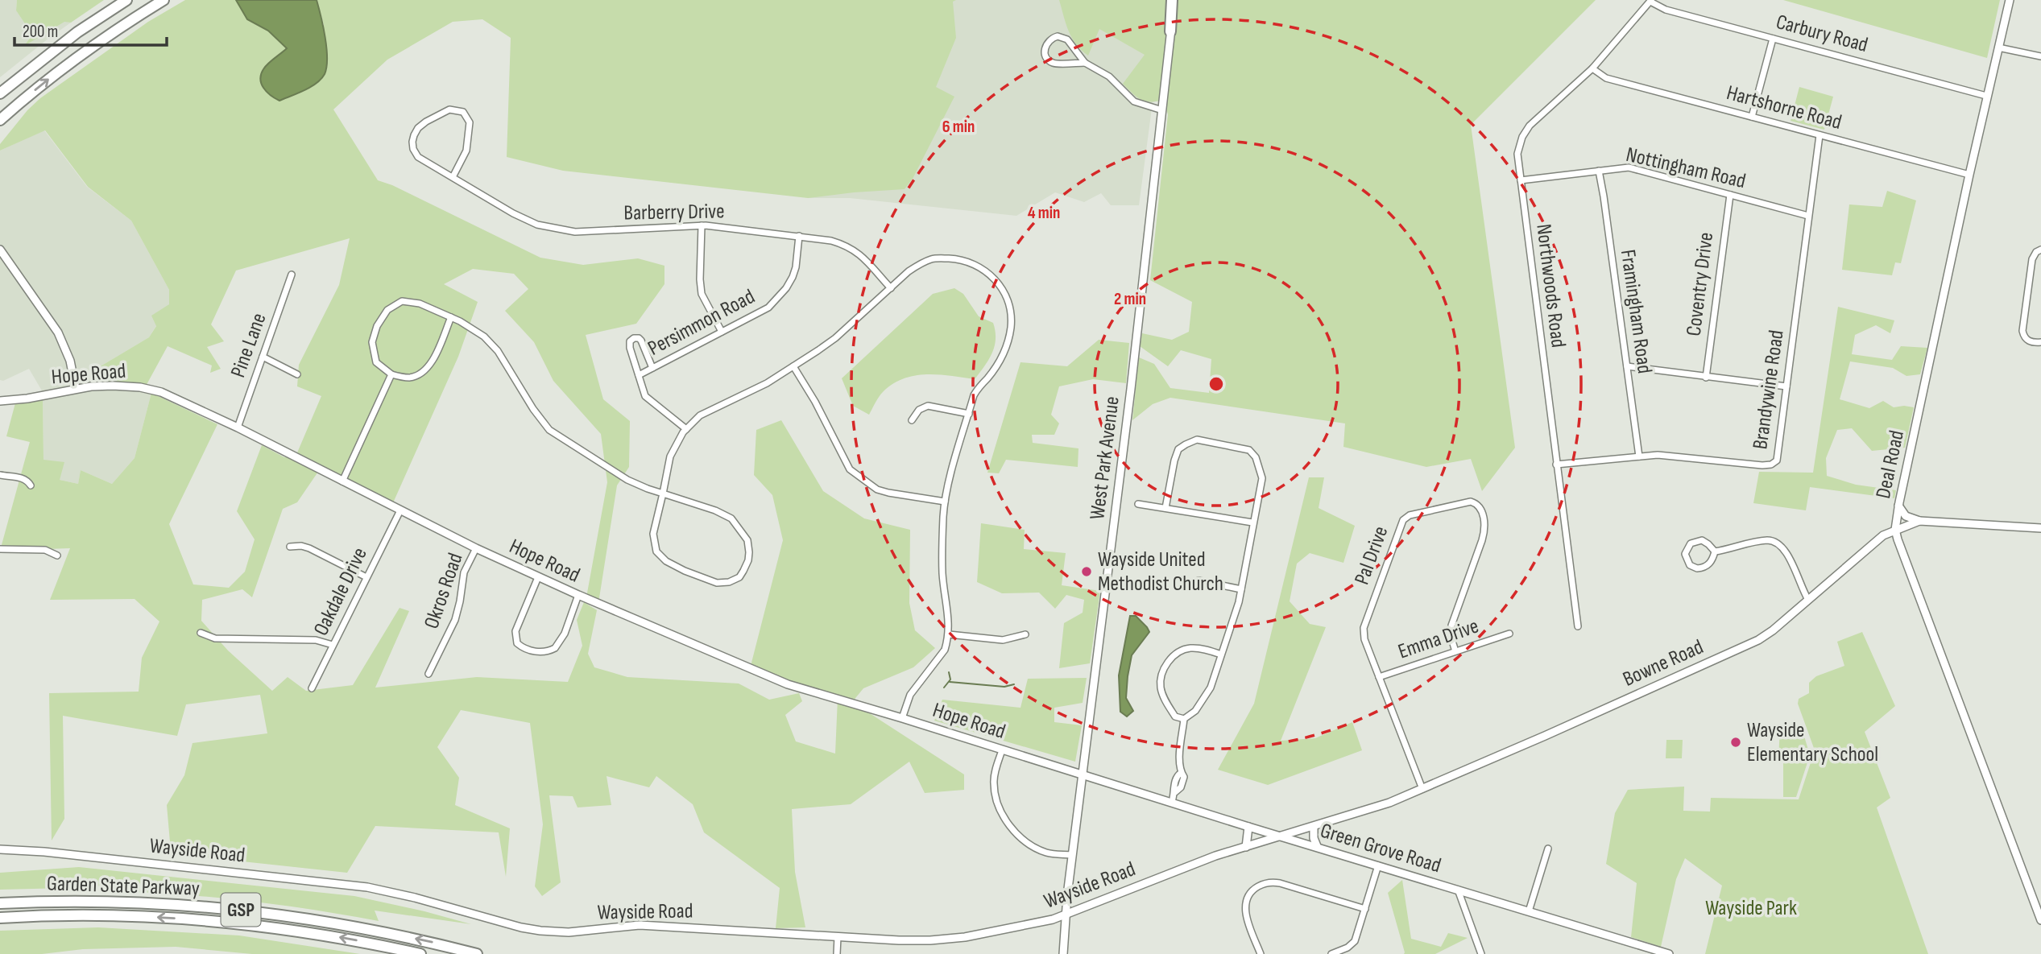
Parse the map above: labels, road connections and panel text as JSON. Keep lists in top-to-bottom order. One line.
{"streets":{"highway":["Garden State Parkway","GSP"],"street":["Carbury Road","Hartshorne Road","Nottingham Road","Barberry Drive","Coventry Drive","Northwoods Road","Framingham Road","Persimmon Road","Pine Lane","Hope Road","Brandywine Road","West Park Avenue","Deal Road","Pal Drive","Okros Road","Oakdale Drive","Emma Drive","Bowne Road","Green Grove Road","Wayside Road"]},"crossings":[["Carbury Road","Northwoods Road"],["Carbury Road","Deal Road"],["Hartshorne Road","Northwoods Road"],["Hartshorne Road","Brandywine Road"],["Hartshorne Road","Deal Road"],["Nottingham Road","Coventry Drive"],["Nottingham Road","Northwoods Road"],["Nottingham Road","Framingham Road"],["Nottingham Road","Brandywine Road"],["Barberry Drive","Persimmon Road"],["Northwoods Road","Brandywine Road"],["Framingham Road","Brandywine Road"],["Pine Lane","Hope Road"],["Hope Road","West Park Avenue"],["Hope Road","Okros Road"],["Hope Road","Oakdale Drive"],["Hope Road","Green Grove Road"],["West Park Avenue","Green Grove Road"],["West Park Avenue","Wayside Road"],["Deal Road","Bowne Road"],["Pal Drive","Emma Drive"],["Pal Drive","Bowne Road"],["Bowne Road","Green Grove Road"],["Bowne Road","Wayside Road"],["Green Grove Road","Wayside Road"]],"one_way":["Garden State Parkway"],"parks":["Wayside Park"],"places":["Wayside United Methodist Church","Wayside Elementary School"],"scale_bar":"200 m","rings":["6 min","4 min","2 min"]}
